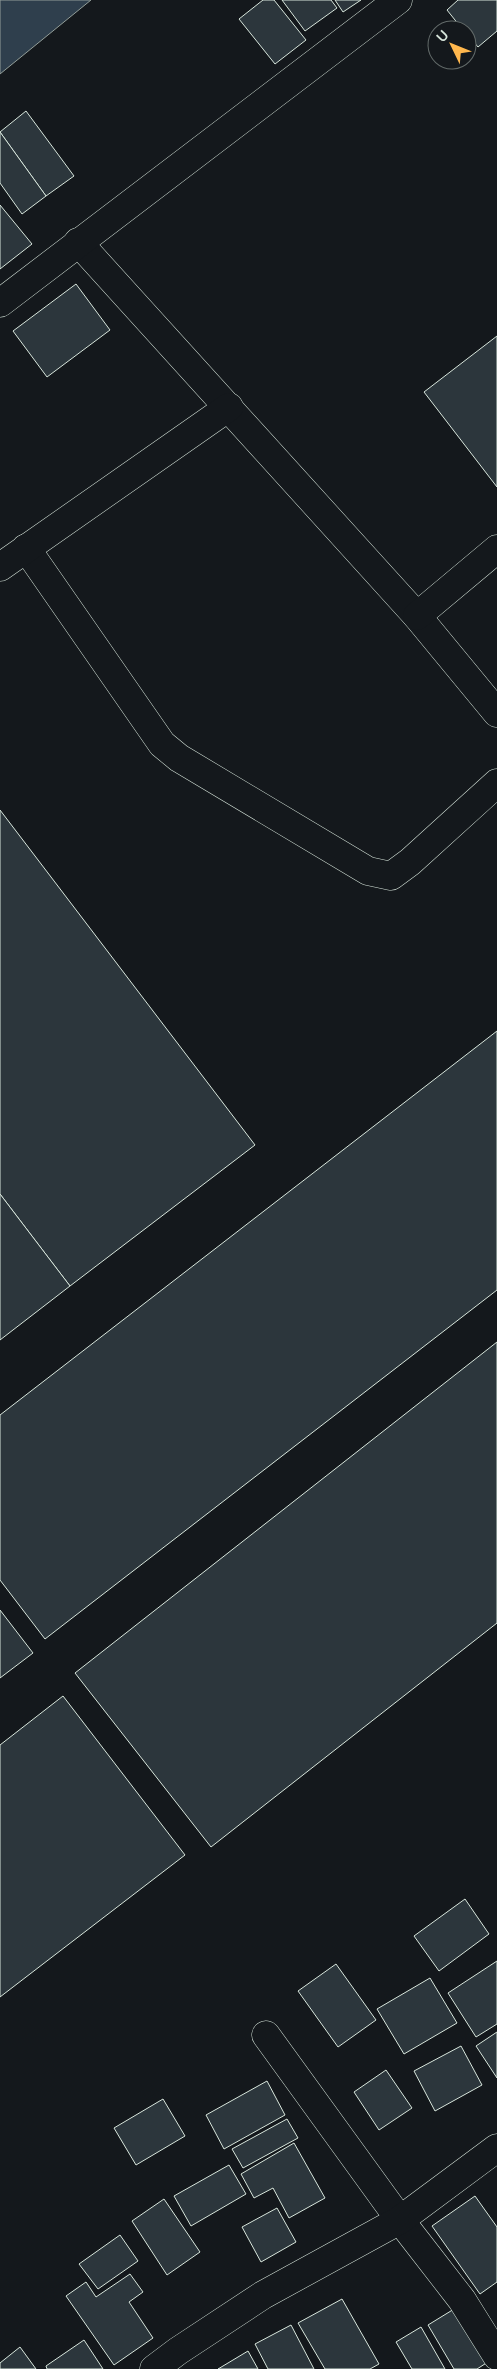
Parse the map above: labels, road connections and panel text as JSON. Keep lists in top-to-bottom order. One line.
{"north":"top left"}
